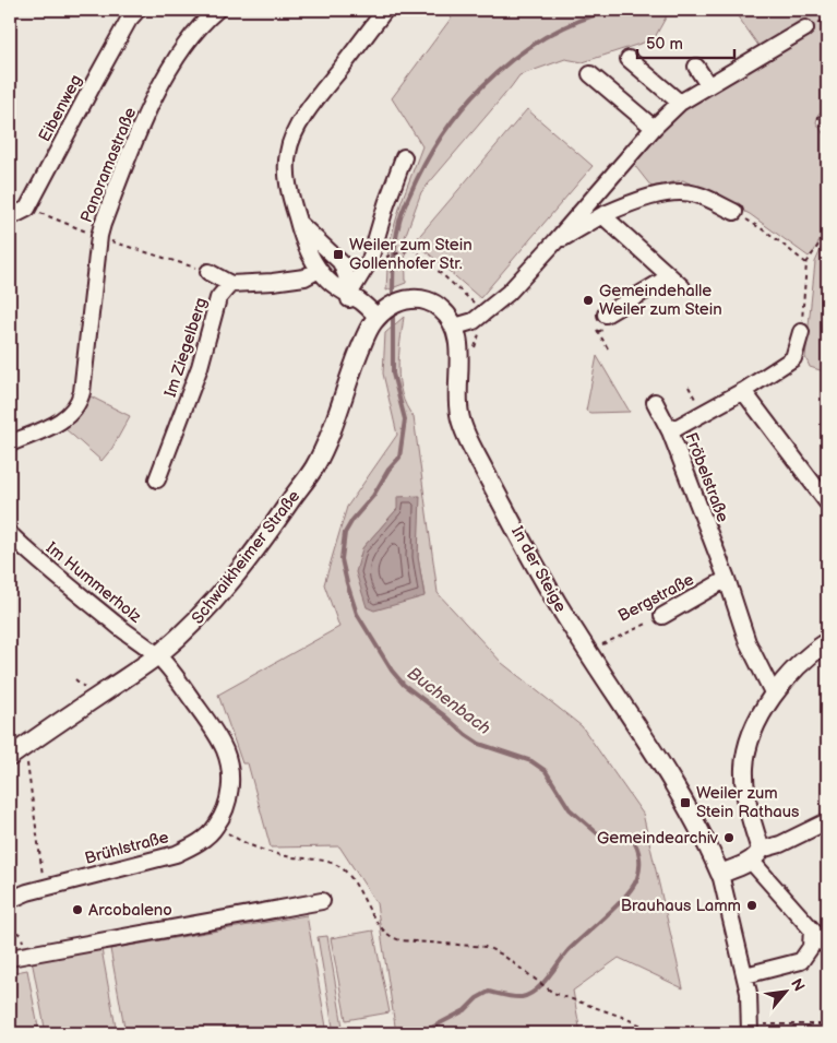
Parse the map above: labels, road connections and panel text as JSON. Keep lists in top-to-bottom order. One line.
{"streets":{"main road":["Schwaikheimer Straße","In der Steige"],"street":["Eibenweg","Panoramastraße","Im Ziegelberg","Fröbelstraße","Im Hummerholz","Bergstraße","Brühlstraße"]},"crossings":[["Fröbelstraße","Bergstraße"],["Schwaikheimer Straße","Im Hummerholz"],["Schwaikheimer Straße","Brühlstraße"],["Im Hummerholz","Brühlstraße"]],"water":["Buchenbach"],"places":{"transit":["Weiler zum Stein Gollenhofer Str.","Weiler zum Stein Rathaus"],"other":["Gemeindehalle Weiler zum Stein","Gemeindearchiv","Brauhaus Lamm","Arcobaleno"]},"scale_bar":"50 m","north":"top right"}
